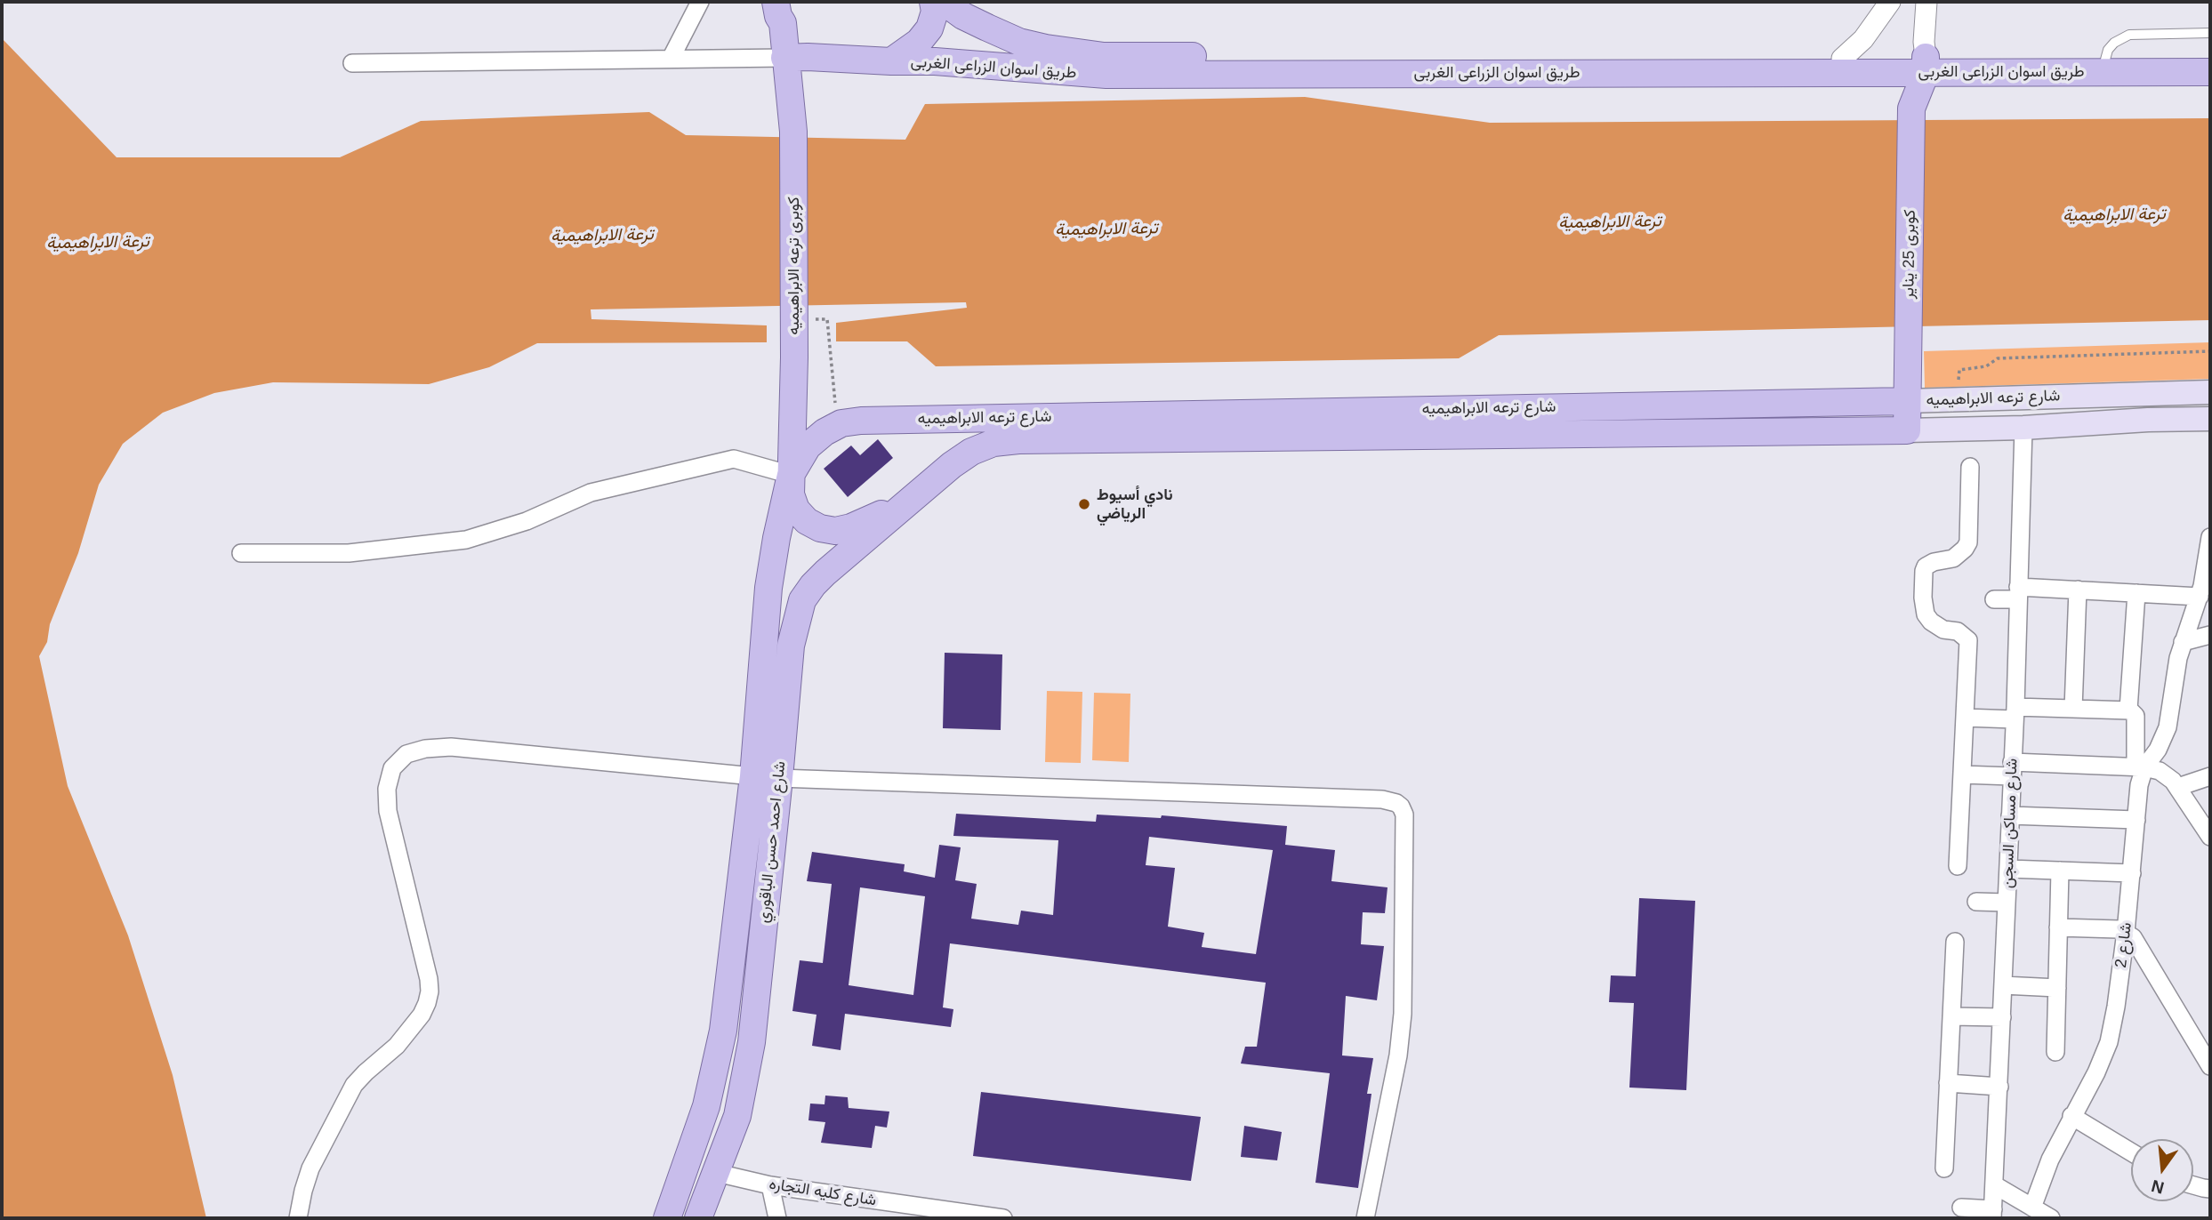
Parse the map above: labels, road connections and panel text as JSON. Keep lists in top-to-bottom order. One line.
{"streets":{"main road":["طريق اسوان الزراعى الغربى","كوبرى 25 يناير","كوبرى ترعه الابراهيميه","شارع ترعه الابراهيميه","شارع احمد حسن الباقوري"],"street":["شارع مساكن السجن","شارع 2","شارع كليه التجاره"]},"crossings":[["طريق اسوان الزراعى الغربى","كوبرى 25 يناير"],["طريق اسوان الزراعى الغربى","كوبرى ترعه الابراهيميه"],["كوبرى 25 يناير","شارع ترعه الابراهيميه"],["كوبرى ترعه الابراهيميه","شارع ترعه الابراهيميه"],["كوبرى ترعه الابراهيميه","شارع احمد حسن الباقوري"],["شارع ترعه الابراهيميه","شارع مساكن السجن"],["شارع ترعه الابراهيميه","شارع احمد حسن الباقوري"],["شارع احمد حسن الباقوري","شارع كليه التجاره"]],"water":["ترعة الابراهيمية"],"places":["نادي أسيوط الرياضي"],"north":"bottom"}
